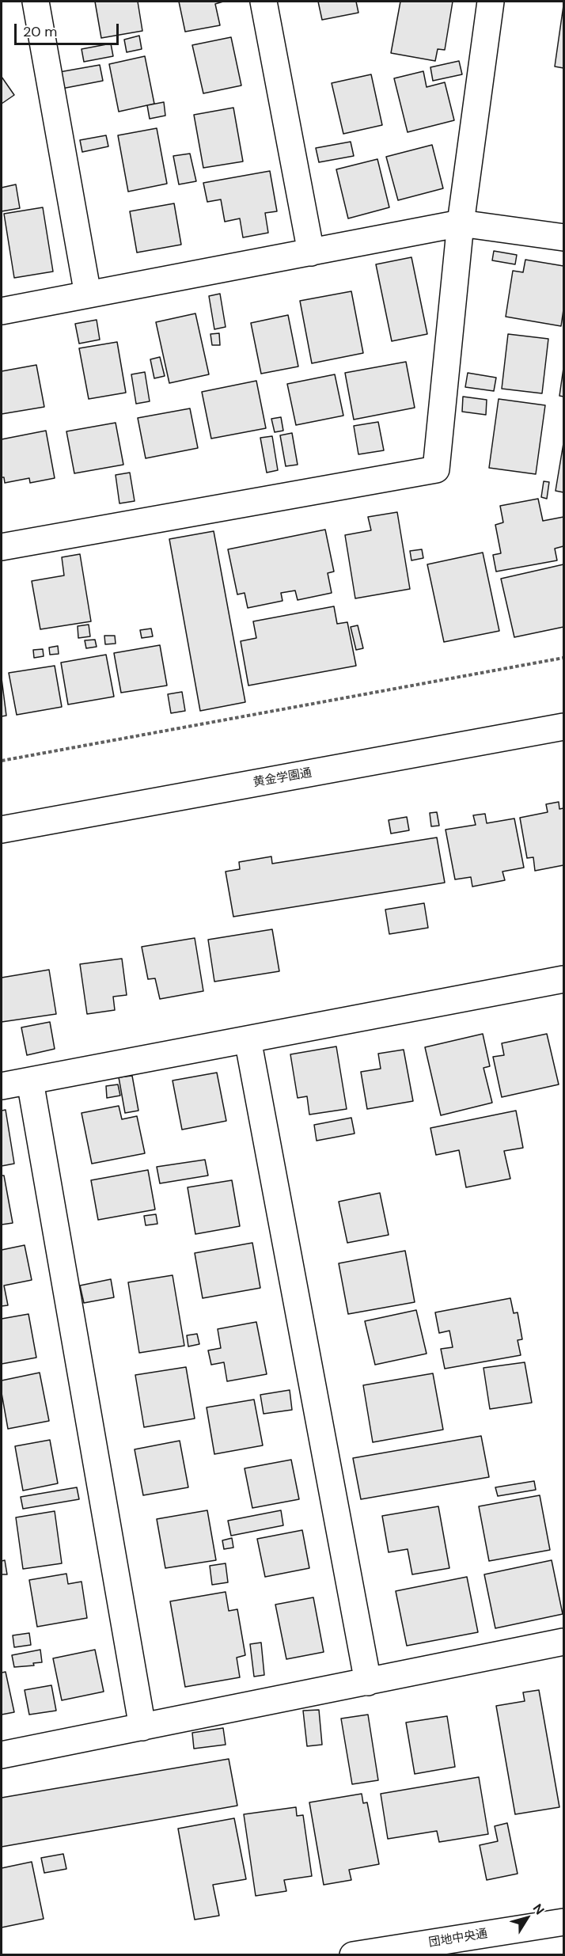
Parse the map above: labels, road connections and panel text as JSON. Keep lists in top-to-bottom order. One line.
{"streets":{"street":["黄金学園通","団地中央通"]},"scale_bar":"20 m","north":"top right"}
